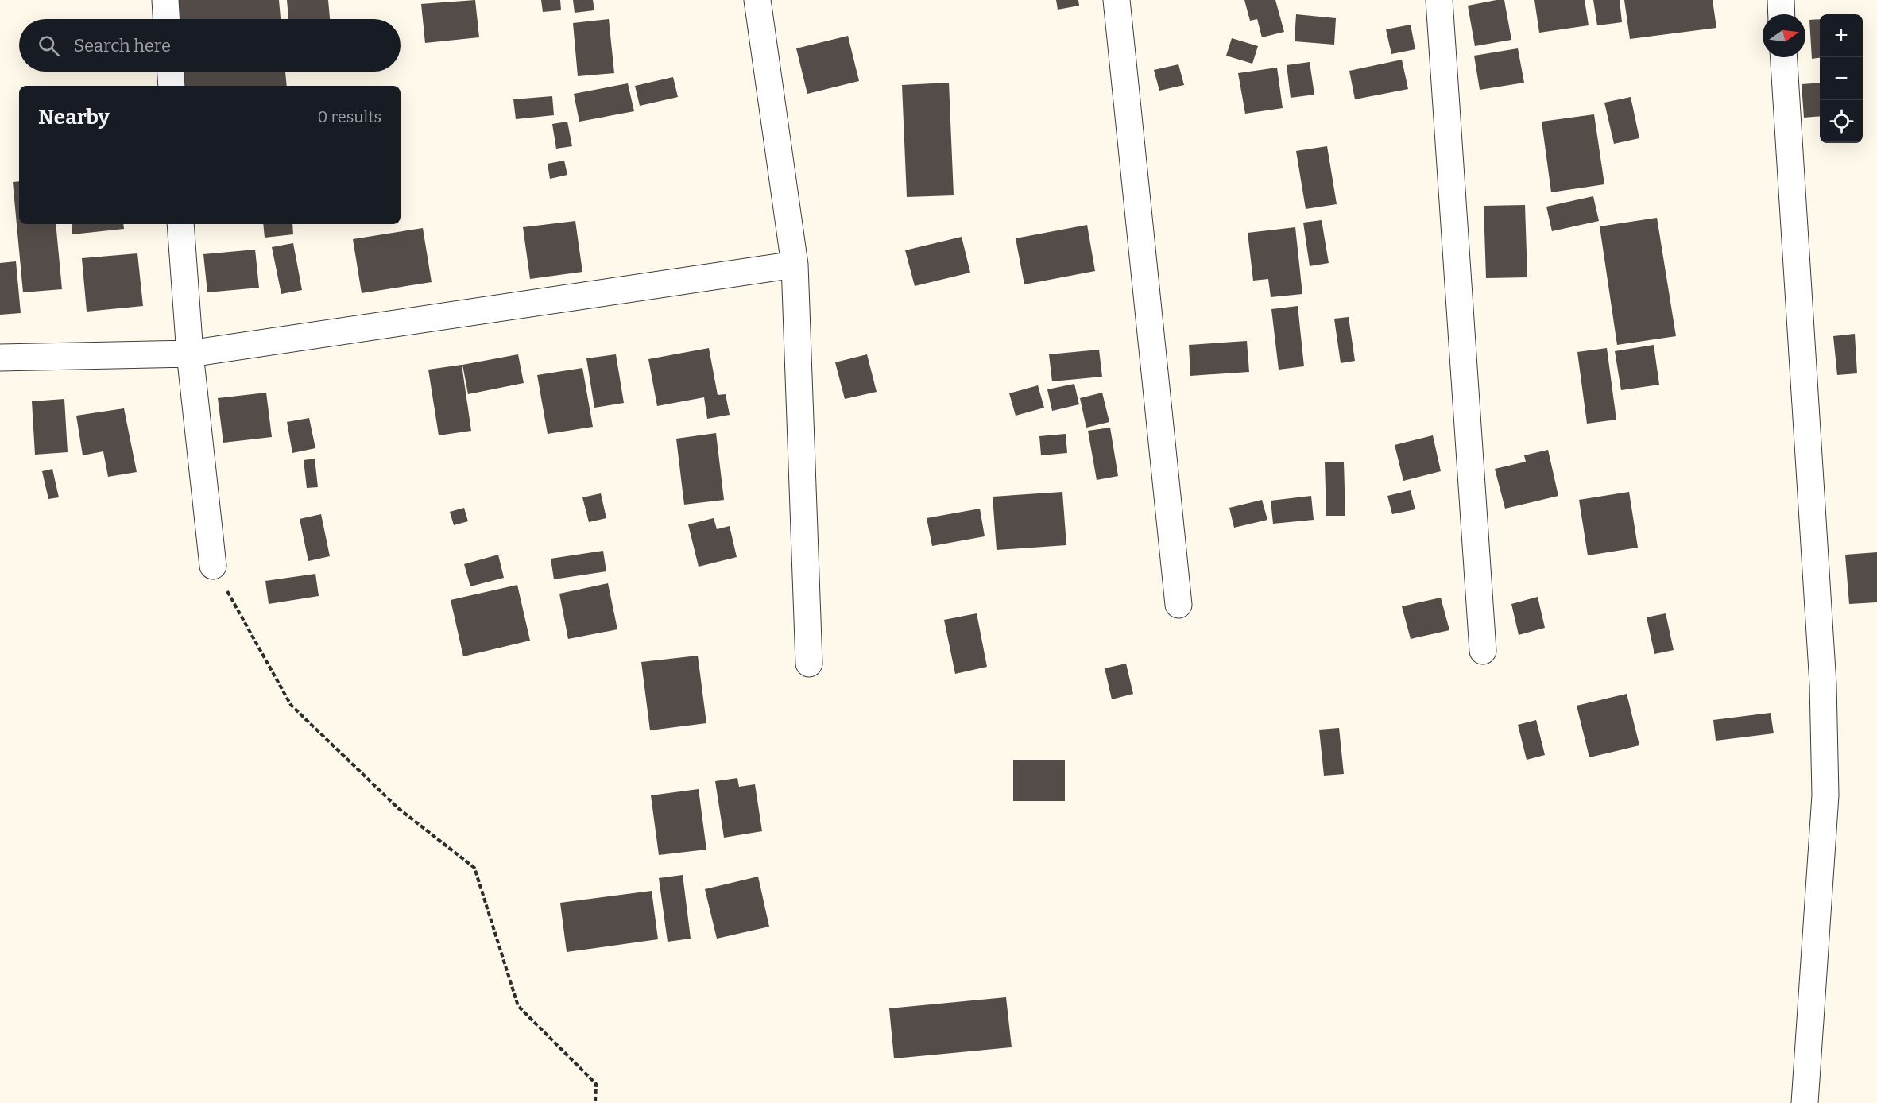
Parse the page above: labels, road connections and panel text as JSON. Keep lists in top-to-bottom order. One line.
{"north":"right","page":{"map_buttons":["+","−"],"search":"Search here","heading":["Nearby","0 results"]}}
